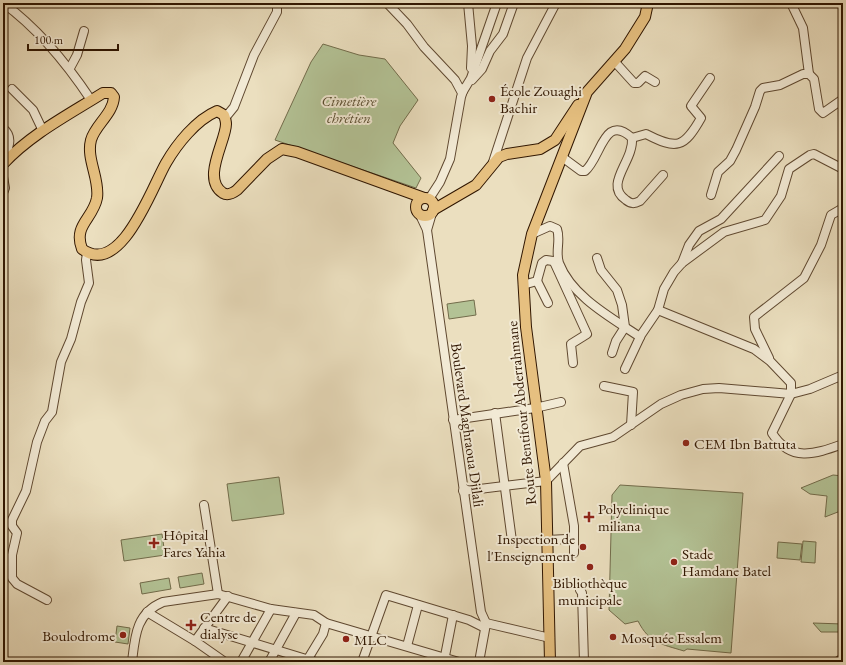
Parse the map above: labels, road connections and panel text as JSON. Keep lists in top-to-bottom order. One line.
{"streets":{"main road":["Route Bentifour Abderrahmane"],"street":["Boulevard Maghraoua Djilali"]},"parks":["Cimetière chrétien"],"places":{"other":["École Zouaghi Bachir","CEM Ibn Battuta","Inspection de l'Enseignement","Stade Hamdane Batel","Bibliothèque municipale","Boulodrome","Mosquée Essalem","MLC"],"health":["Polyclinique miliana","Hôpital Fares Yahia","Centre de dialyse"]},"scale_bar":"100 m"}
